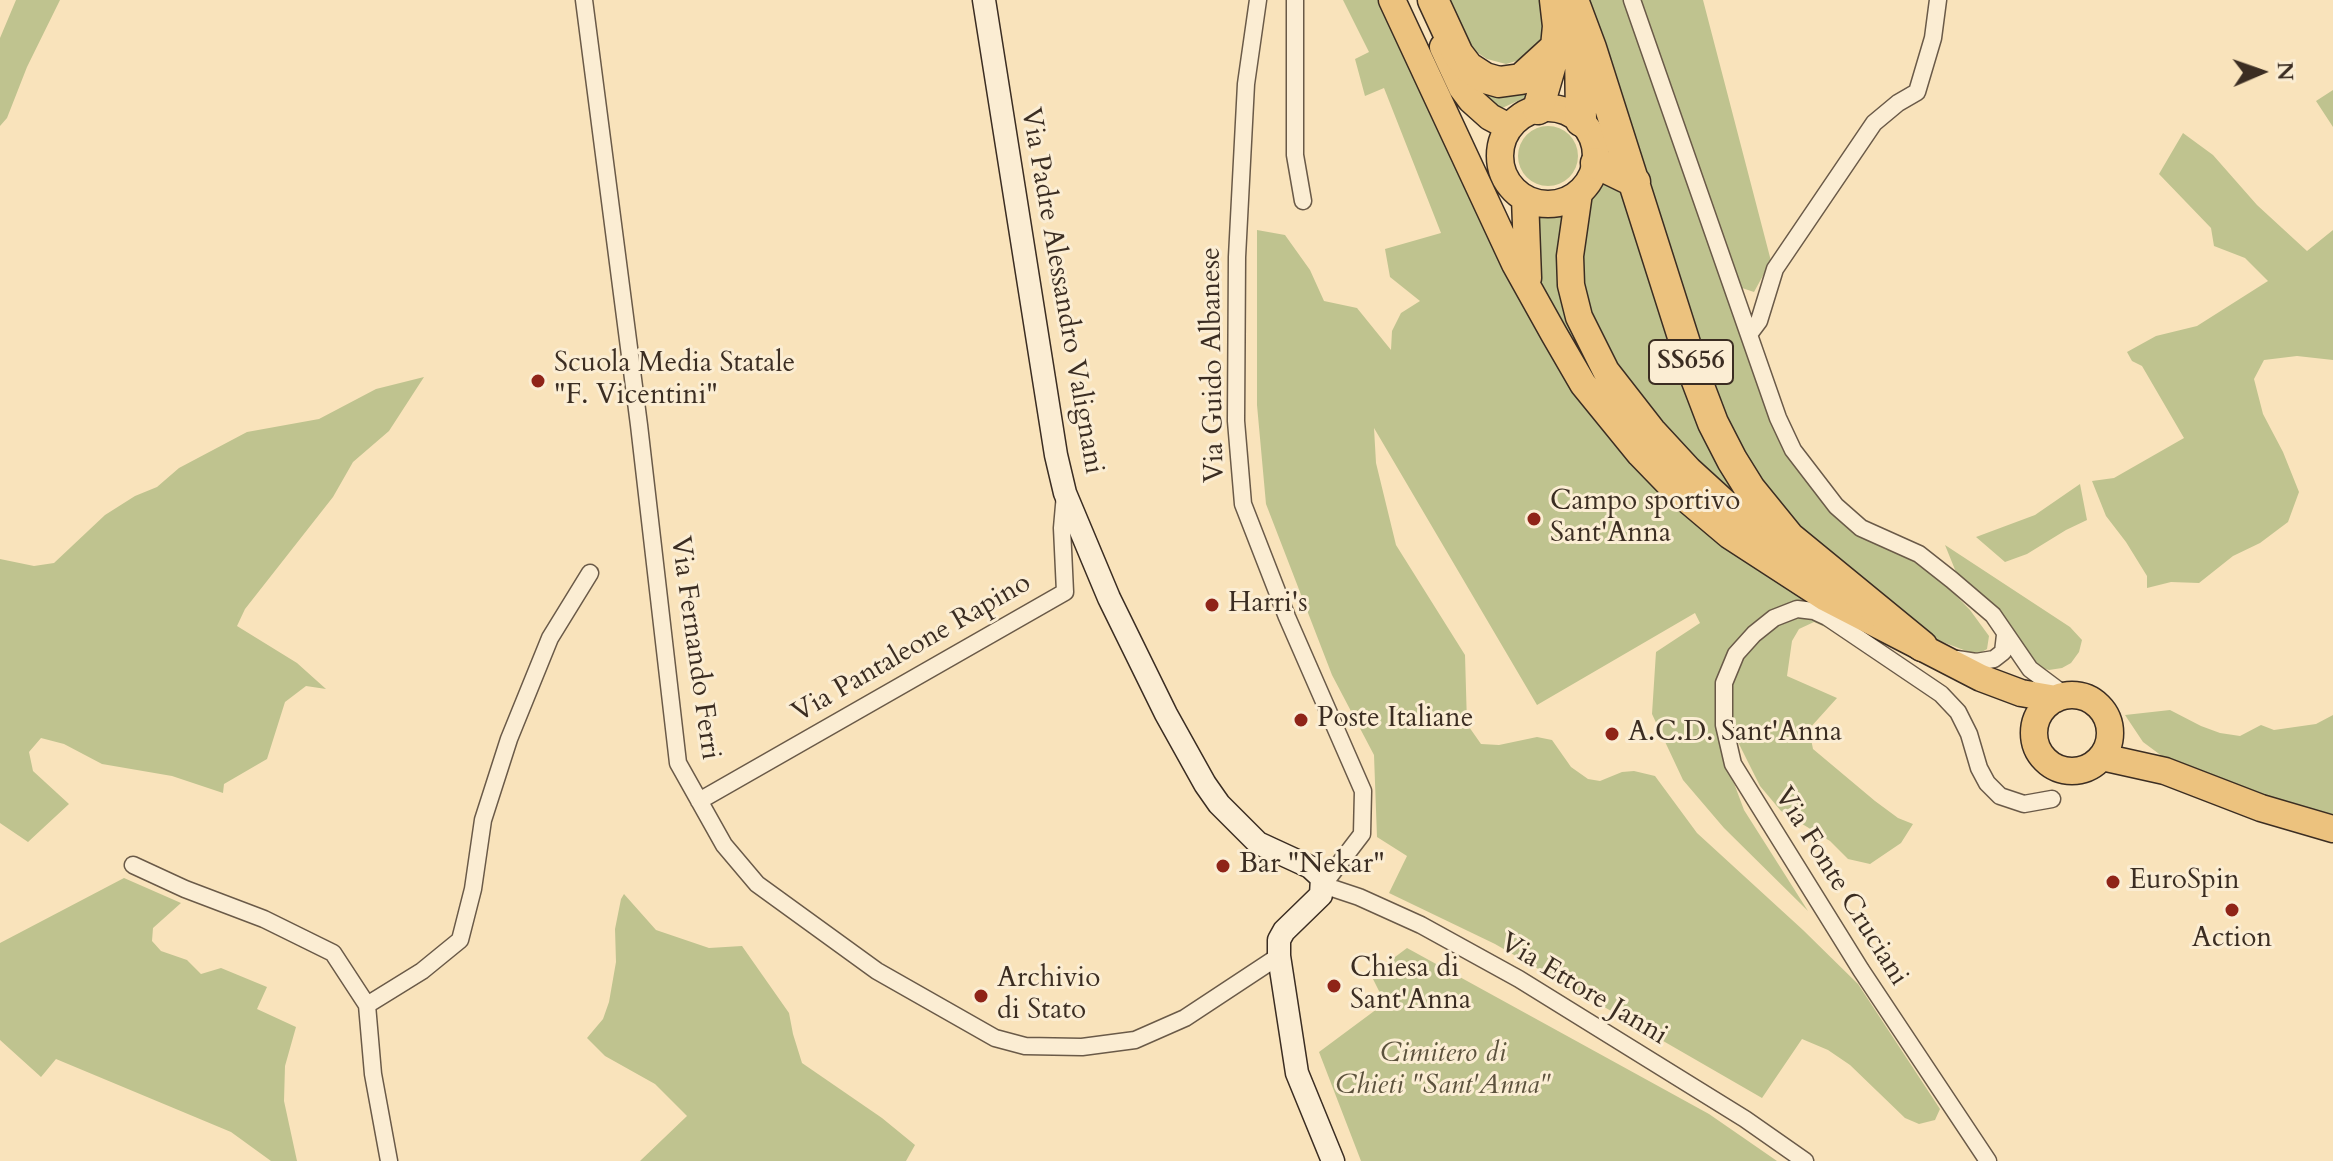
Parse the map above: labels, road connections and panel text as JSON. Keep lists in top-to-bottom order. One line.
{"streets":{"highway":["SS656"],"street":["Via Padre Alessandro Valignani","Via Guido Albanese","Via Fernando Ferri","Via Pantaleone Rapino","Via Fonte Cruciani","Via Ettore Janni"]},"crossings":[["Via Padre Alessandro Valignani","Via Guido Albanese"],["Via Padre Alessandro Valignani","Via Pantaleone Rapino"],["Via Padre Alessandro Valignani","Via Ettore Janni"],["Via Guido Albanese","Via Ettore Janni"],["Via Fernando Ferri","Via Pantaleone Rapino"]],"parks":["Cimitero di Chieti \"Sant'Anna\""],"places":["Scuola Media Statale \"F. Vicentini\"","Campo sportivo Sant'Anna","Harri's","Poste Italiane","A.C.D. Sant'Anna","Bar \"Nekar\"","EuroSpin","Action","Chiesa di Sant'Anna","Archivio di Stato"],"north":"right"}
